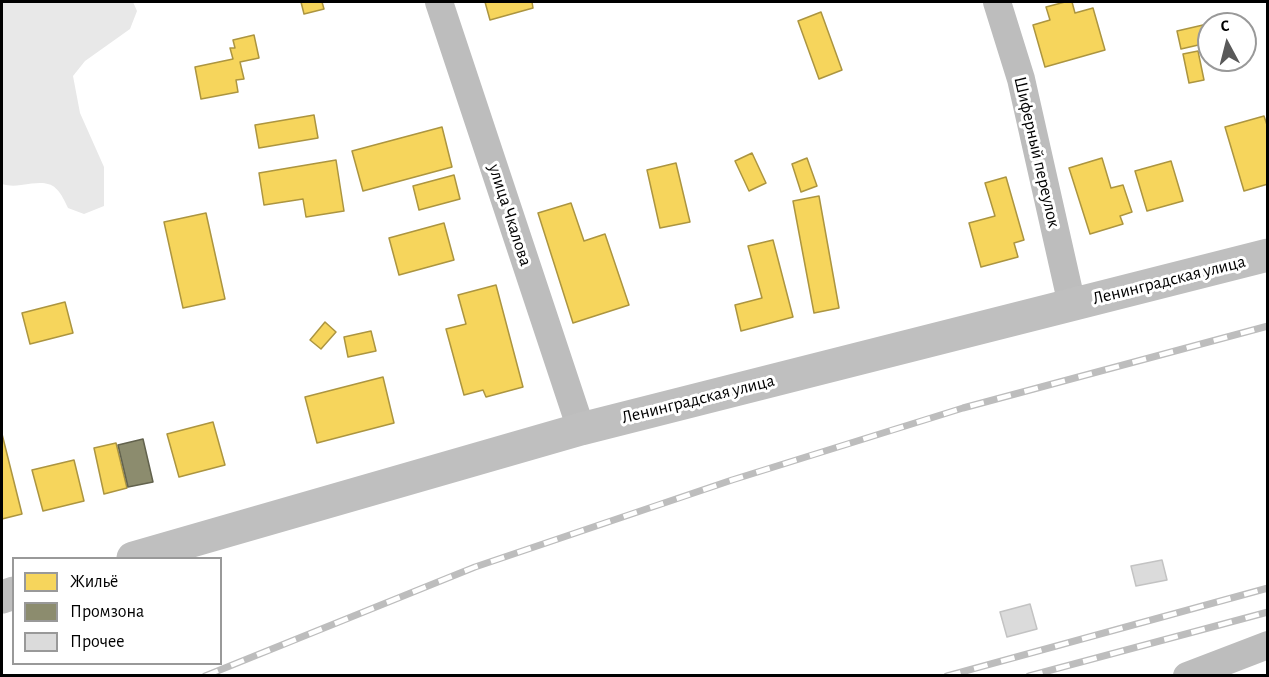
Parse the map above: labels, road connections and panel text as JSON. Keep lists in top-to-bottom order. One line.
{"streets":{"main road":["Ленинградская улица"],"street":["Шиферный переулок","улица Чкалова"]},"crossings":[["Шиферный переулок","Ленинградская улица"],["улица Чкалова","Ленинградская улица"]],"legend":["Жильё","Промзона","Прочее"],"north":"top"}
